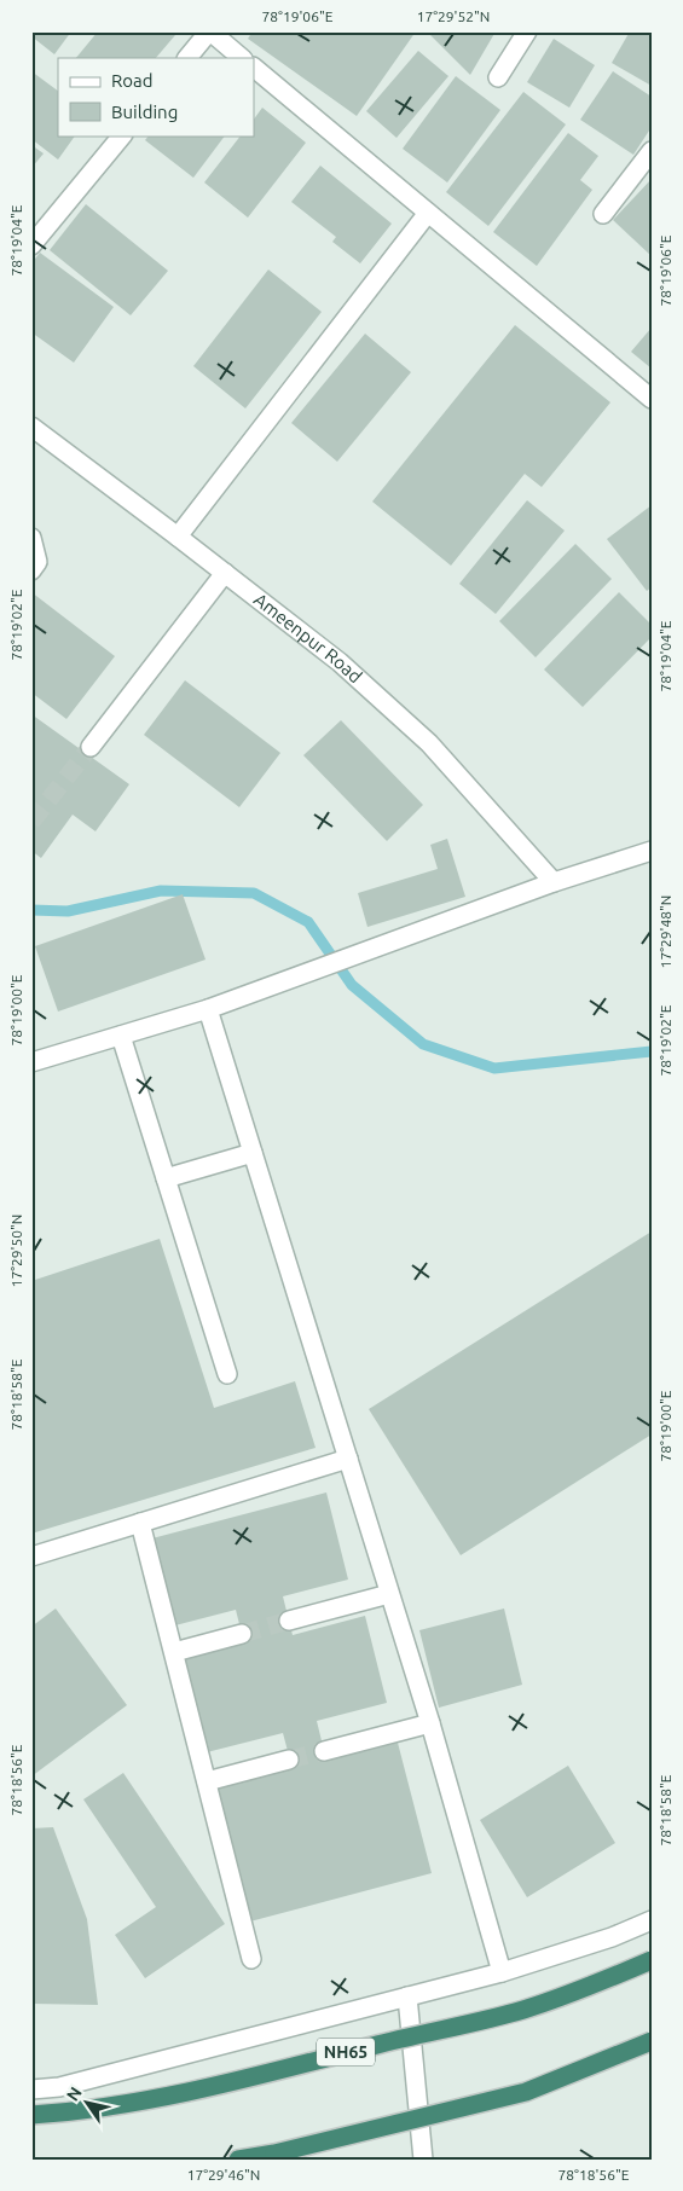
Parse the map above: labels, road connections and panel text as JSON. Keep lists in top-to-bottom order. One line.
{"streets":{"highway":["NH65"],"street":["Ameenpur Road"]},"legend":["Road","Building"],"north":"top left","coordinates":["78°19'06\"E","17°29'52\"N","78°19'04\"E","78°19'02\"E","17°29'48\"N","78°19'00\"E","17°29'50\"N","78°18'58\"E","78°18'56\"E","17°29'46\"N"]}
